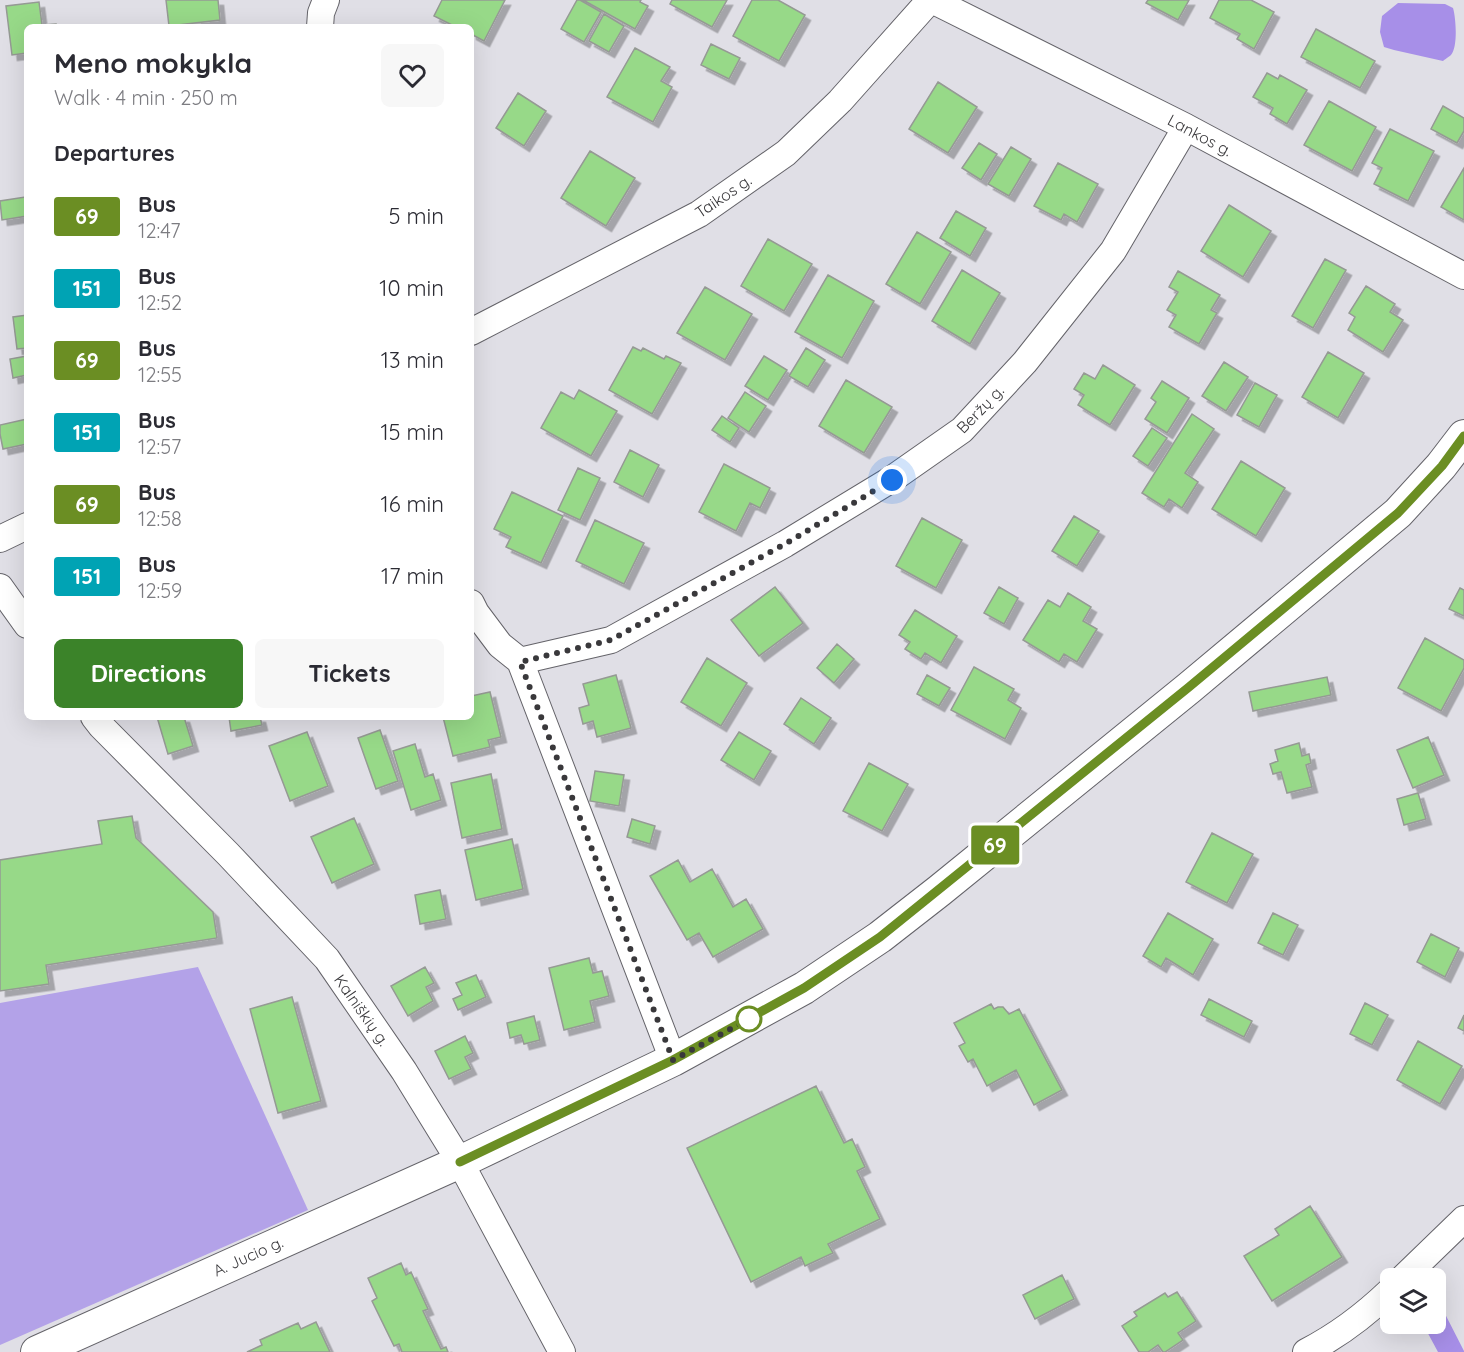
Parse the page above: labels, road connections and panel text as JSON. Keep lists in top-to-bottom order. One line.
{"streets":{"street":["Lankos g.","Taikos g.","Beržų g.","Kalniškių g.","A. Jucio g."]},"crossings":[["Lankos g.","Taikos g."],["Lankos g.","Beržų g."],["Kalniškių g.","A. Jucio g."]],"lines":["bus line 69"],"page":{"on_map":"69","heading":[["Meno mokykla","Walk · 4 min · 250 m"],"Departures"],"list":[{"mark":"69","name":"Bus","note":"12:47","value":"5 min"},{"mark":"151","name":"Bus","note":"12:52","value":"10 min"},{"mark":"69","name":"Bus","note":"12:55","value":"13 min"},{"mark":"151","name":"Bus","note":"12:57","value":"15 min"},{"mark":"69","name":"Bus","note":"12:58","value":"16 min"},{"mark":"151","name":"Bus","note":"12:59","value":"17 min"}],"buttons":["Directions","Tickets"]}}
